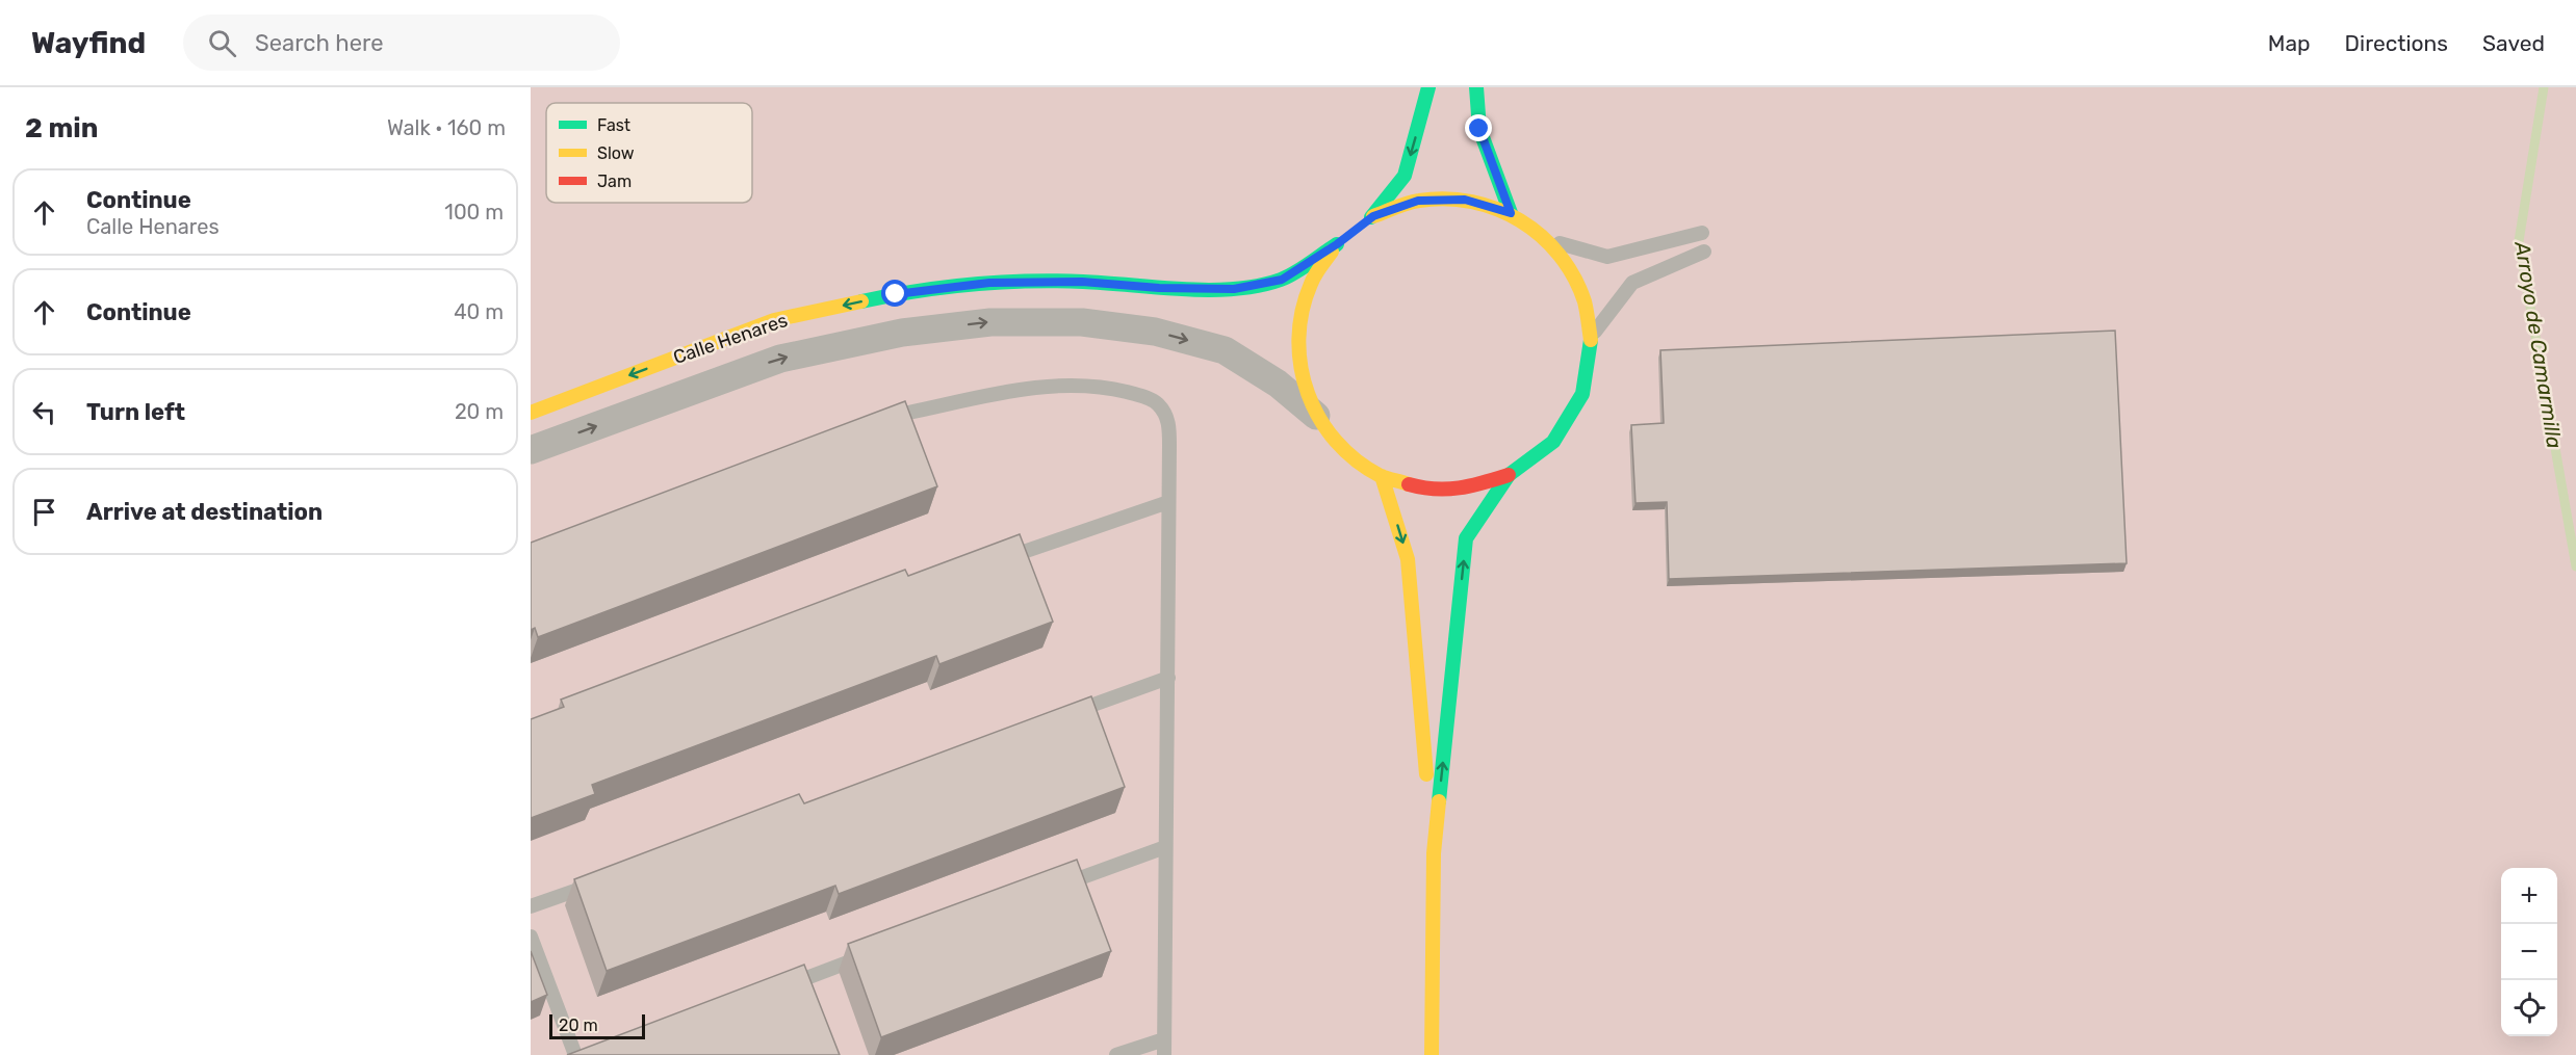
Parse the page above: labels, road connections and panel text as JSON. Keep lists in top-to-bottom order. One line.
{"streets":{"street":["Calle Henares"]},"water":["Arroyo de Camarmilla"],"legend":["Fast","Slow","Jam"],"scale_bar":"20 m","page":{"header":"Wayfind","search":"Search here","nav":["Map","Directions","Saved"],"heading":["2 min","Walk · 160 m"],"list":[["Continue","Calle Henares","100 m"],["Continue","40 m"],["Turn left","20 m"],"Arrive at destination"],"map_buttons":["+","−"],"scale":"20 m"}}
